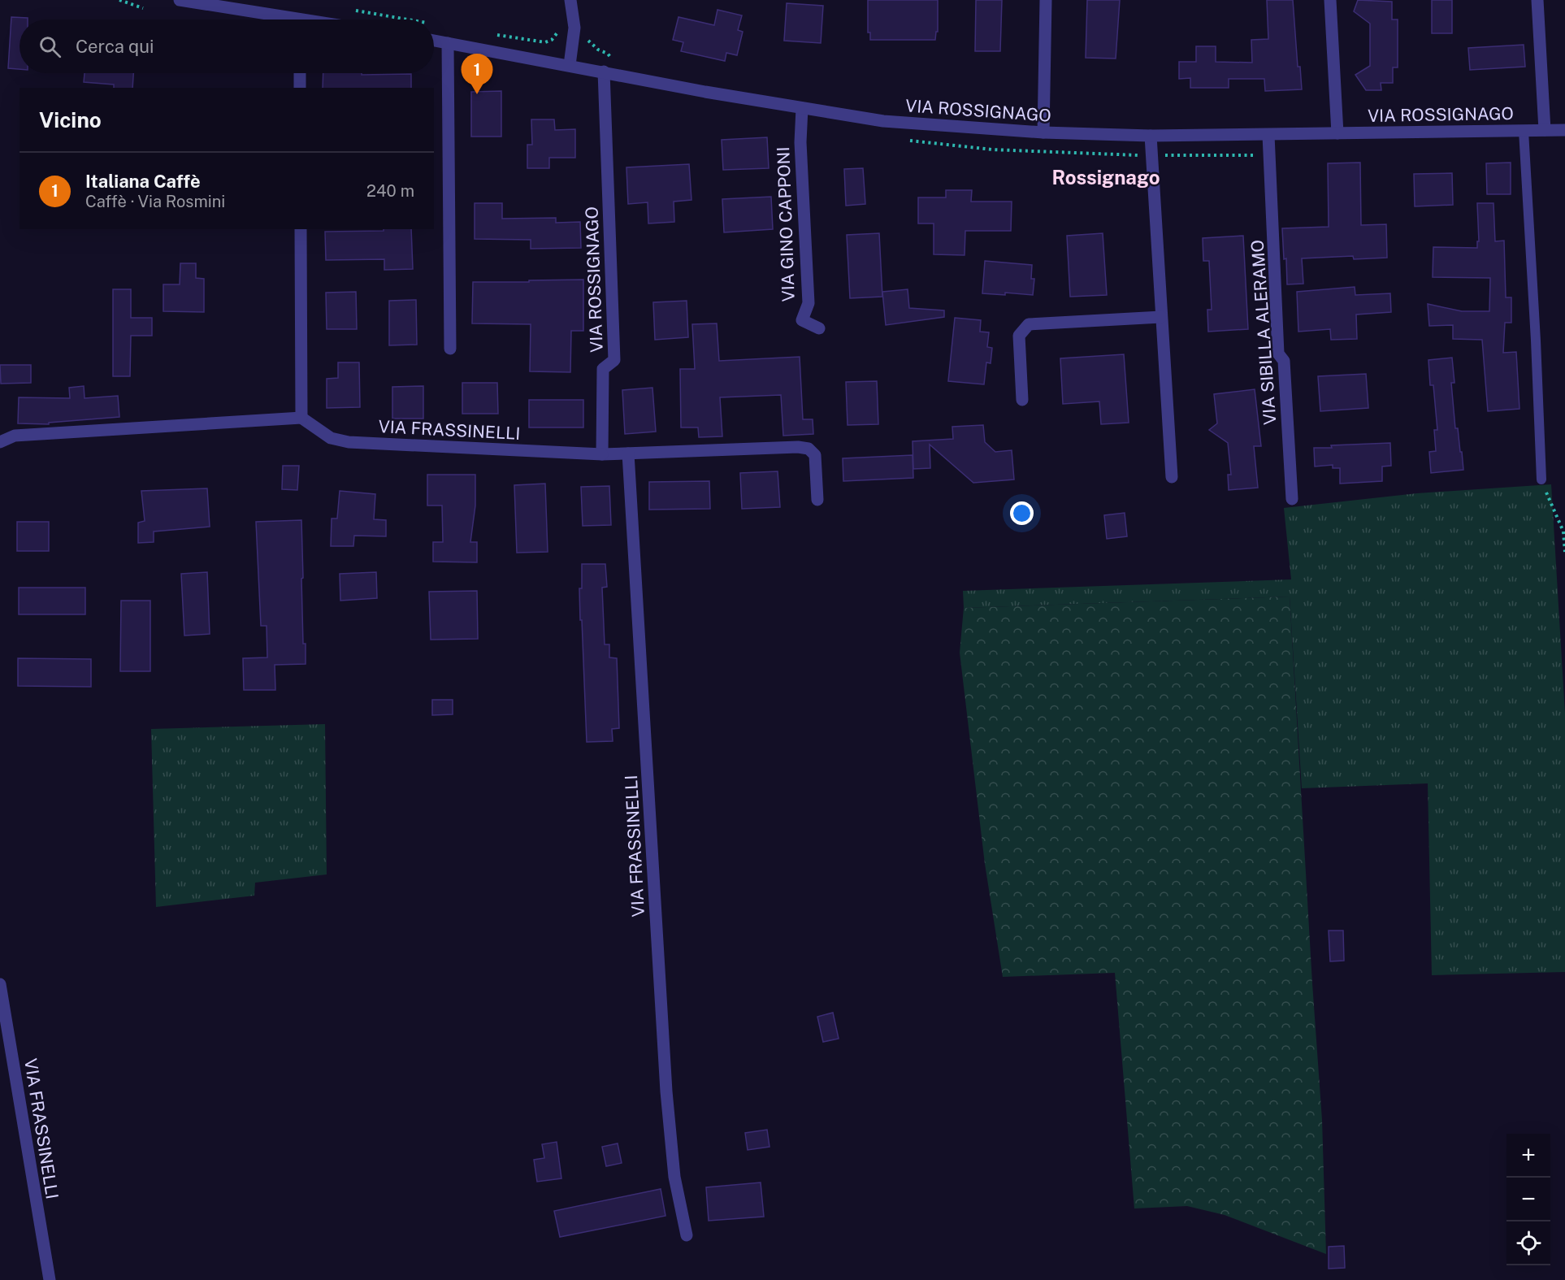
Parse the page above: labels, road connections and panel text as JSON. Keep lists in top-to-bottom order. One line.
{"streets":{"street":["VIA ROSSIGNAGO","VIA GINO CAPPONI","VIA SIBILLA ALERAMO","VIA FRASSINELLI"]},"crossings":[["VIA ROSSIGNAGO","VIA GINO CAPPONI"],["VIA ROSSIGNAGO","VIA SIBILLA ALERAMO"],["VIA ROSSIGNAGO","VIA FRASSINELLI"]],"districts":["Rossignago"],"page":{"search":"Cerca qui","pins":"1","heading":"Vicino","list":[{"mark":"1","name":"Italiana Caffè","note":"Caffè · Via Rosmini","value":"240 m"}],"map_buttons":["+","−"]}}
